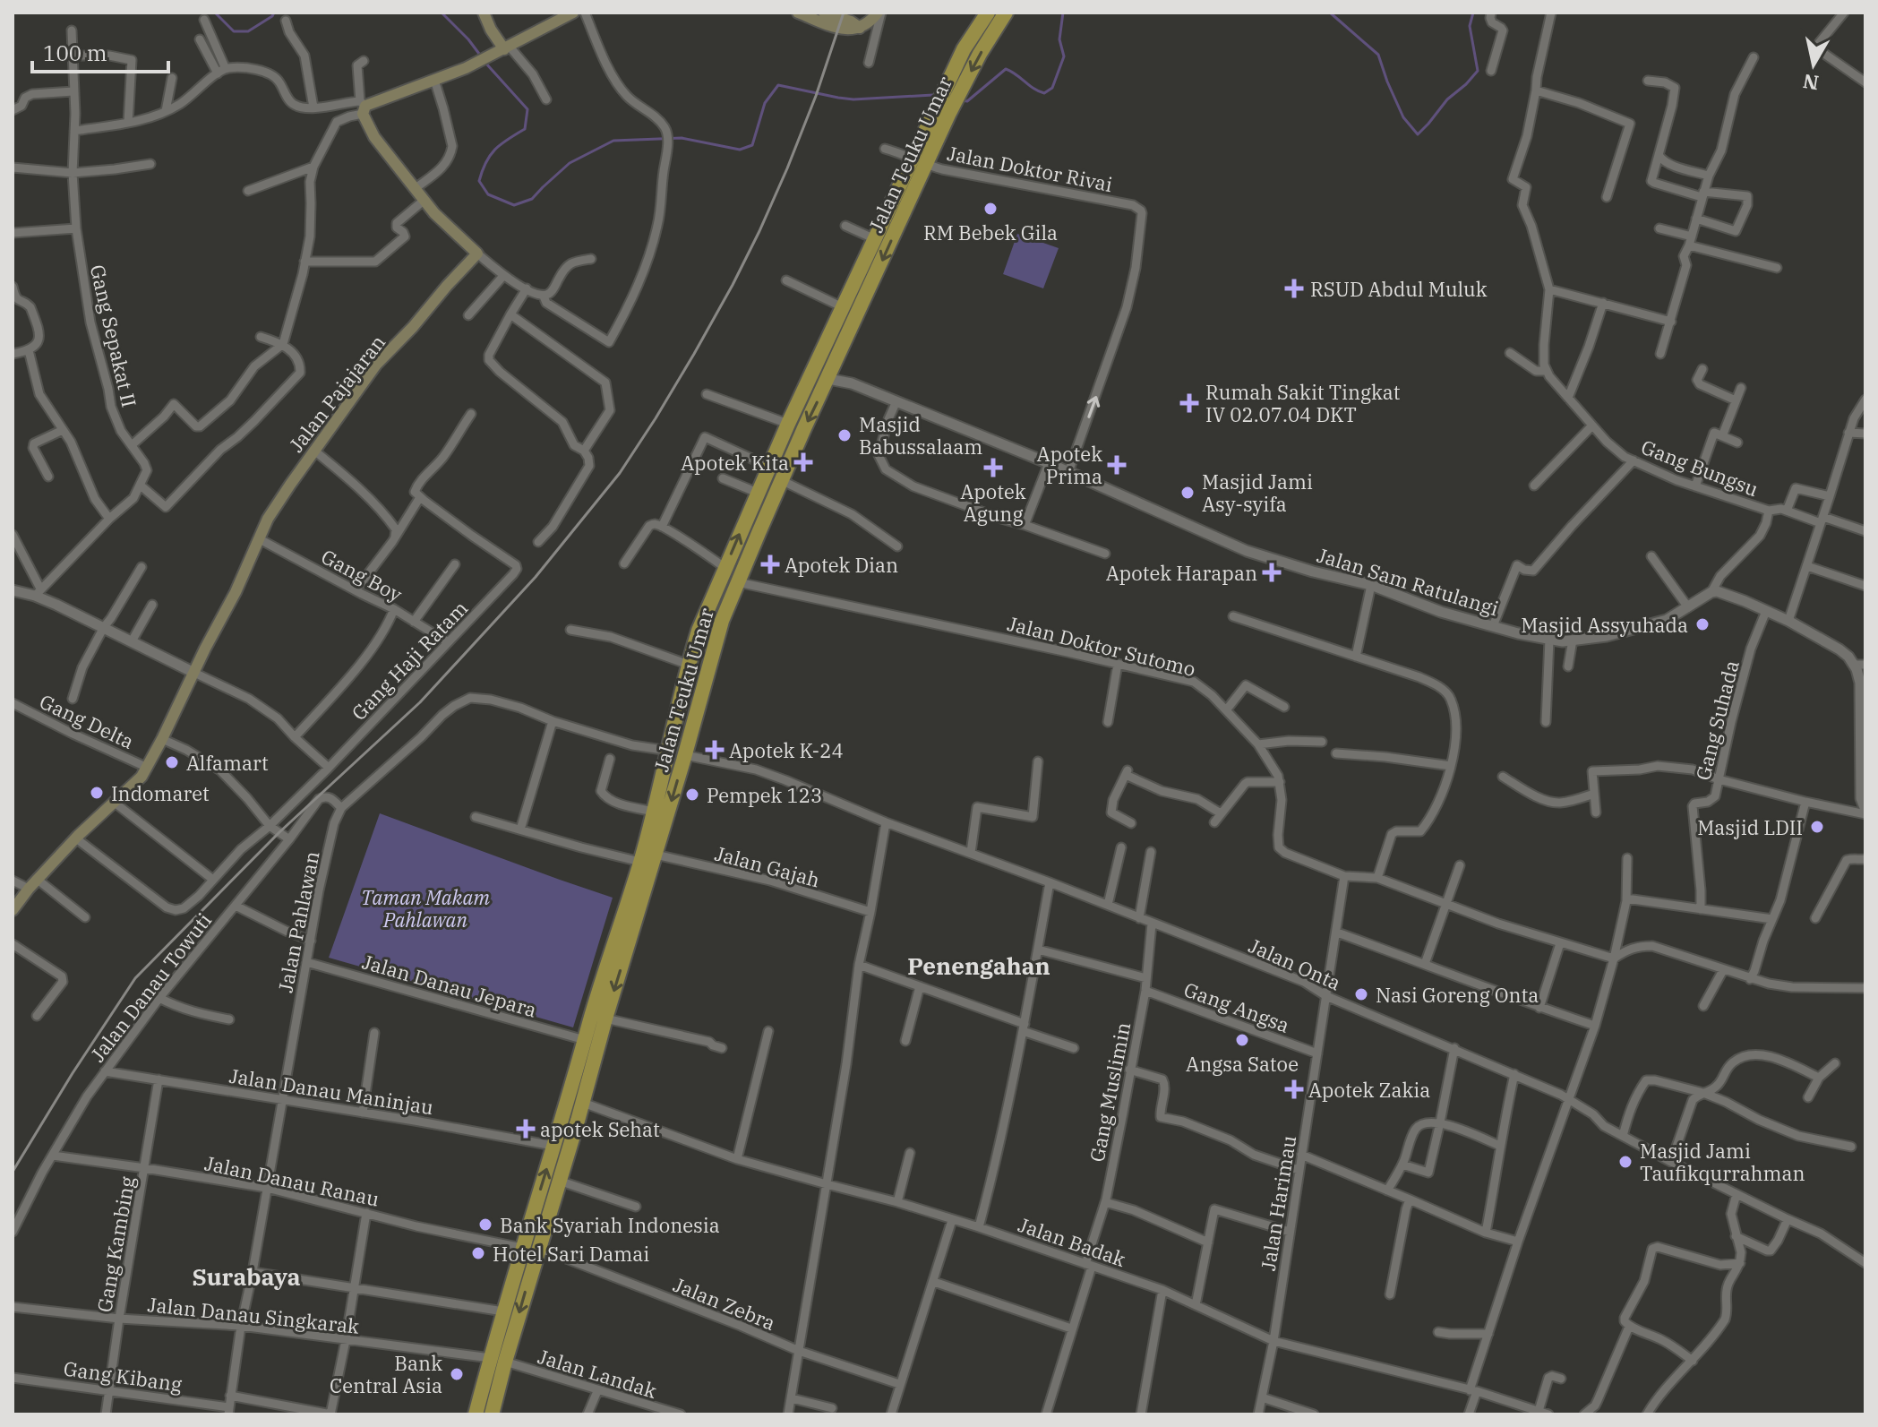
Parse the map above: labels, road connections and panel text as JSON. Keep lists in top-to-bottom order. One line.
{"streets":{"highway":["Jalan Teuku Umar"],"main road":["Jalan Pajajaran"],"street":["Jalan Doktor Rivai","Gang Sepakat II","Gang Bungsu","Gang Boy","Jalan Sam Ratulangi","Jalan Doktor Sutomo","Gang Haji Ratam","Gang Suhada","Gang Delta","Jalan Gajah","Jalan Pahlawan","Jalan Onta","Jalan Danau Jepara","Jalan Danau Towuti","Gang Angsa","Jalan Danau Maninjau","Gang Muslimin","Jalan Danau Ranau","Jalan Harimau","Jalan Badak","Gang Kambing","Jalan Zebra","Jalan Danau Singkarak","Jalan Landak","Gang Kibang"]},"crossings":[["Jalan Teuku Umar","Jalan Doktor Rivai"],["Jalan Teuku Umar","Jalan Sam Ratulangi"],["Jalan Teuku Umar","Jalan Doktor Sutomo"],["Jalan Teuku Umar","Jalan Gajah"],["Jalan Teuku Umar","Jalan Pahlawan"],["Jalan Teuku Umar","Jalan Onta"],["Jalan Teuku Umar","Jalan Danau Jepara"],["Jalan Teuku Umar","Jalan Danau Maninjau"],["Jalan Teuku Umar","Jalan Danau Ranau"],["Jalan Teuku Umar","Jalan Badak"],["Jalan Teuku Umar","Jalan Zebra"],["Jalan Teuku Umar","Jalan Danau Singkarak"],["Jalan Teuku Umar","Jalan Landak"],["Jalan Doktor Rivai","Jalan Sam Ratulangi"],["Jalan Pajajaran","Gang Boy"],["Jalan Pajajaran","Gang Haji Ratam"],["Jalan Pajajaran","Gang Delta"],["Gang Bungsu","Jalan Sam Ratulangi"],["Gang Boy","Gang Haji Ratam"],["Jalan Doktor Sutomo","Jalan Harimau"],["Jalan Pahlawan","Jalan Danau Jepara"],["Jalan Pahlawan","Jalan Danau Towuti"],["Jalan Pahlawan","Jalan Danau Maninjau"],["Jalan Pahlawan","Jalan Danau Ranau"],["Jalan Pahlawan","Jalan Danau Singkarak"],["Jalan Pahlawan","Gang Kibang"],["Jalan Onta","Gang Muslimin"],["Jalan Onta","Jalan Harimau"],["Jalan Danau Towuti","Jalan Danau Maninjau"],["Jalan Danau Towuti","Jalan Danau Ranau"],["Gang Angsa","Gang Muslimin"],["Gang Angsa","Jalan Harimau"],["Jalan Danau Maninjau","Gang Kambing"],["Gang Muslimin","Jalan Badak"],["Jalan Danau Ranau","Gang Kambing"],["Jalan Harimau","Jalan Badak"],["Gang Kambing","Jalan Danau Singkarak"],["Gang Kambing","Gang Kibang"],["Jalan Danau Singkarak","Jalan Landak"]],"districts":["Penengahan","Surabaya"],"parks":["Taman Makam Pahlawan"],"places":{"other":["RM Bebek Gila","Masjid Babussalaam","Masjid Jami Asy-syifa","Masjid Assyuhada","Alfamart","Indomaret","Pempek 123","Masjid LDII","Nasi Goreng Onta","Angsa Satoe","Masjid Jami Taufikqurrahman","Bank Syariah Indonesia","Hotel Sari Damai","Bank Central Asia"],"health":["RSUD Abdul Muluk","Rumah Sakit Tingkat IV 02.07.04 DKT","Apotek Kita","Apotek Prima","Apotek Agung","Apotek Dian","Apotek Harapan","Apotek K-24","Apotek Zakia","apotek Sehat"]},"scale_bar":"100 m","north":"bottom"}
